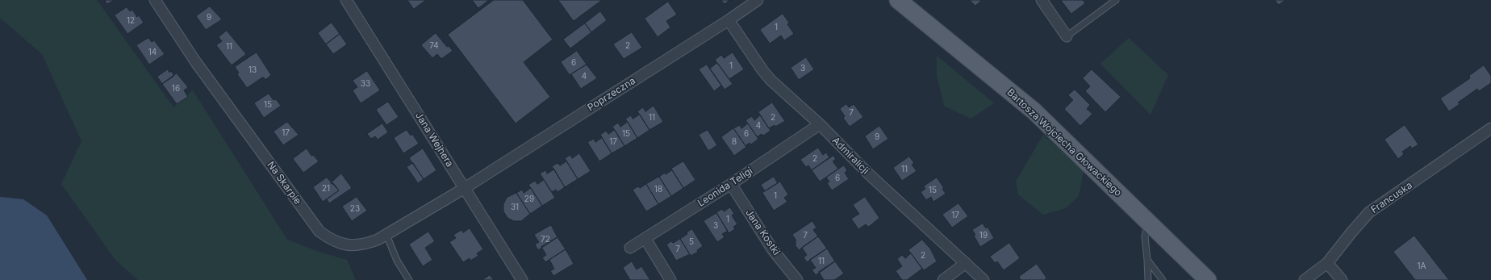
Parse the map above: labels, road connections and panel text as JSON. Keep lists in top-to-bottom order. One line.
{"streets":{"main road":["Bartosza Wojciecha Głowackiego"],"street":["Poprzeczna","Jana Wejhera","Admiralicji","Na Skarpie","Leonida Teligi","Francuska","Jana Kostki"]},"crossings":[["Poprzeczna","Jana Wejhera"],["Poprzeczna","Admiralicji"],["Poprzeczna","Na Skarpie"],["Jana Wejhera","Na Skarpie"],["Admiralicji","Leonida Teligi"],["Leonida Teligi","Jana Kostki"]],"house_numbers":["9","12","1","74","2","11","14","6","1","3","13","4","33","16","15","7","11","2","4","17","15","6","9","17","8","2","11","6","21","18","15","1","29","31","23","17","1","3","7","19","72","5","7","2","11","1A"]}
